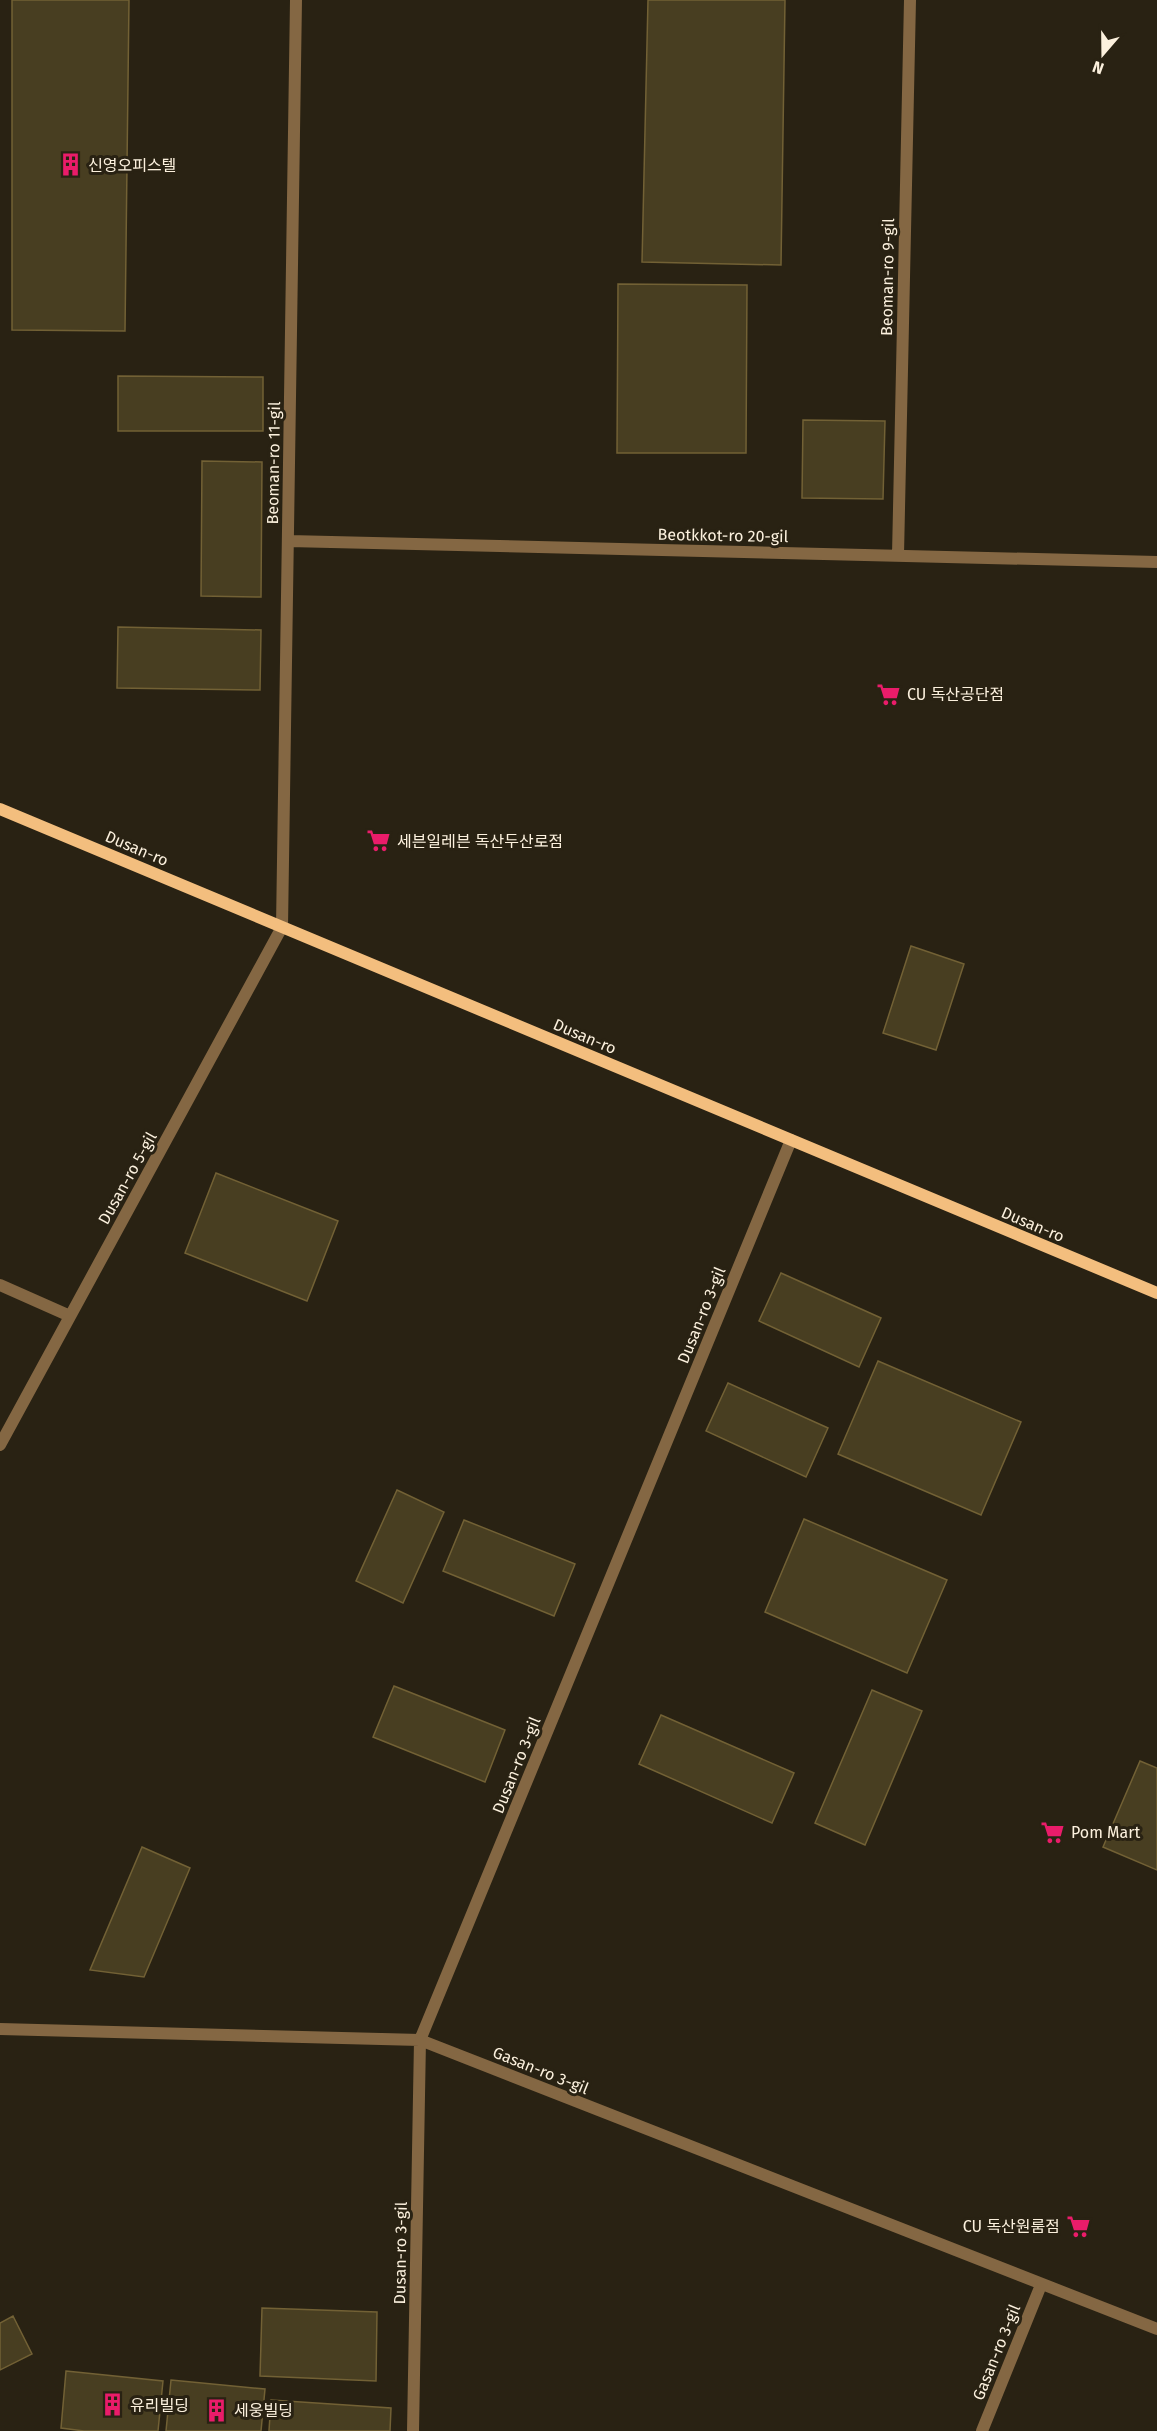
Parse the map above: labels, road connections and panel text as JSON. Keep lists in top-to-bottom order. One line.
{"streets":{"street":["Beoman-ro 9-gil","Beoman-ro 11-gil","Beotkkot-ro 20-gil","Dusan-ro","Dusan-ro 5-gil","Dusan-ro 3-gil","Gasan-ro 3-gil"]},"crossings":[["Beoman-ro 9-gil","Beotkkot-ro 20-gil"],["Beoman-ro 11-gil","Beotkkot-ro 20-gil"],["Beoman-ro 11-gil","Dusan-ro"],["Beoman-ro 11-gil","Dusan-ro 5-gil"],["Dusan-ro","Dusan-ro 5-gil"],["Dusan-ro","Dusan-ro 3-gil"],["Dusan-ro 3-gil","Gasan-ro 3-gil"]],"places":{"building":["신영오피스텔","유리빌딩","세웅빌딩"],"supermarket":["CU 독산공단점","세븐일레븐 독산두산로점","Pom Mart","CU 독산원룸점"]},"north":"bottom"}
